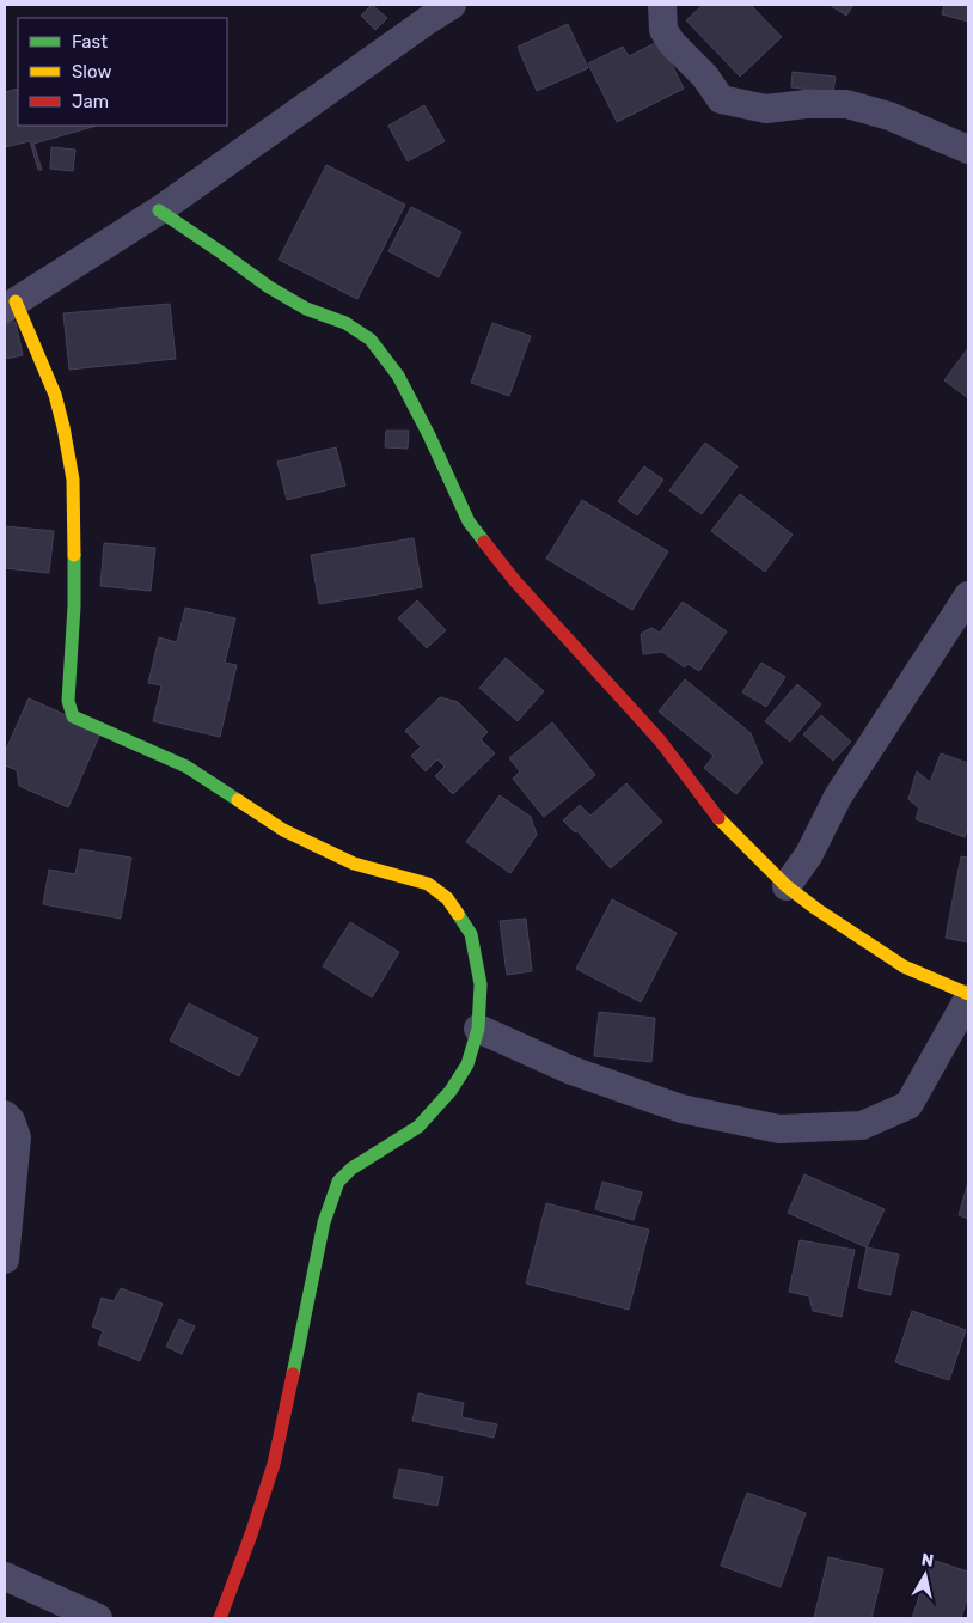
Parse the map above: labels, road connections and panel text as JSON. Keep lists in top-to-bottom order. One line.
{"legend":["Fast","Slow","Jam"],"north":"top"}
